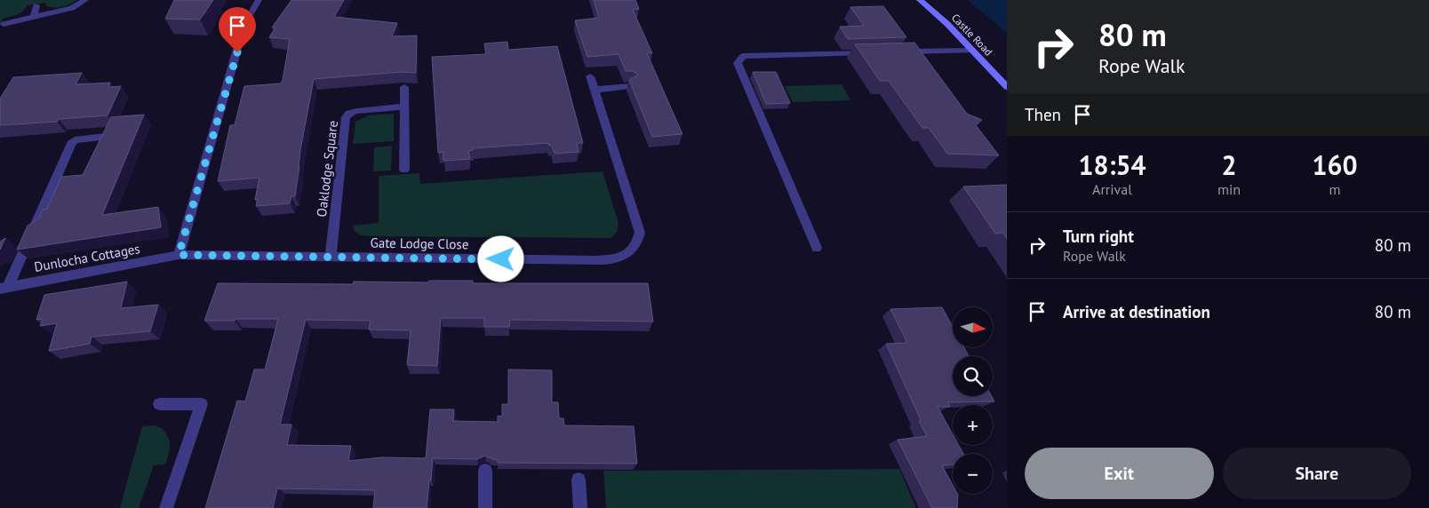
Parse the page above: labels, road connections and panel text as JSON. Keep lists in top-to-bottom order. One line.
{"streets":{"main road":["Castle Road"],"street":["Oaklodge Square","Gate Lodge Close","Dunlocha Cottages"]},"crossings":[["Oaklodge Square","Gate Lodge Close"],["Gate Lodge Close","Dunlocha Cottages"]],"north":"right","page":{"turn":["80 m","Rope Walk"],"then":"Then","eta":["18:54","Arrival","2","min","160","m"],"list":[{"name":"Turn right","note":"Rope Walk","value":"80 m"},{"name":"Arrive at destination","value":"80 m"}],"map_buttons":["+","−"],"buttons":["Exit","Share"]}}
